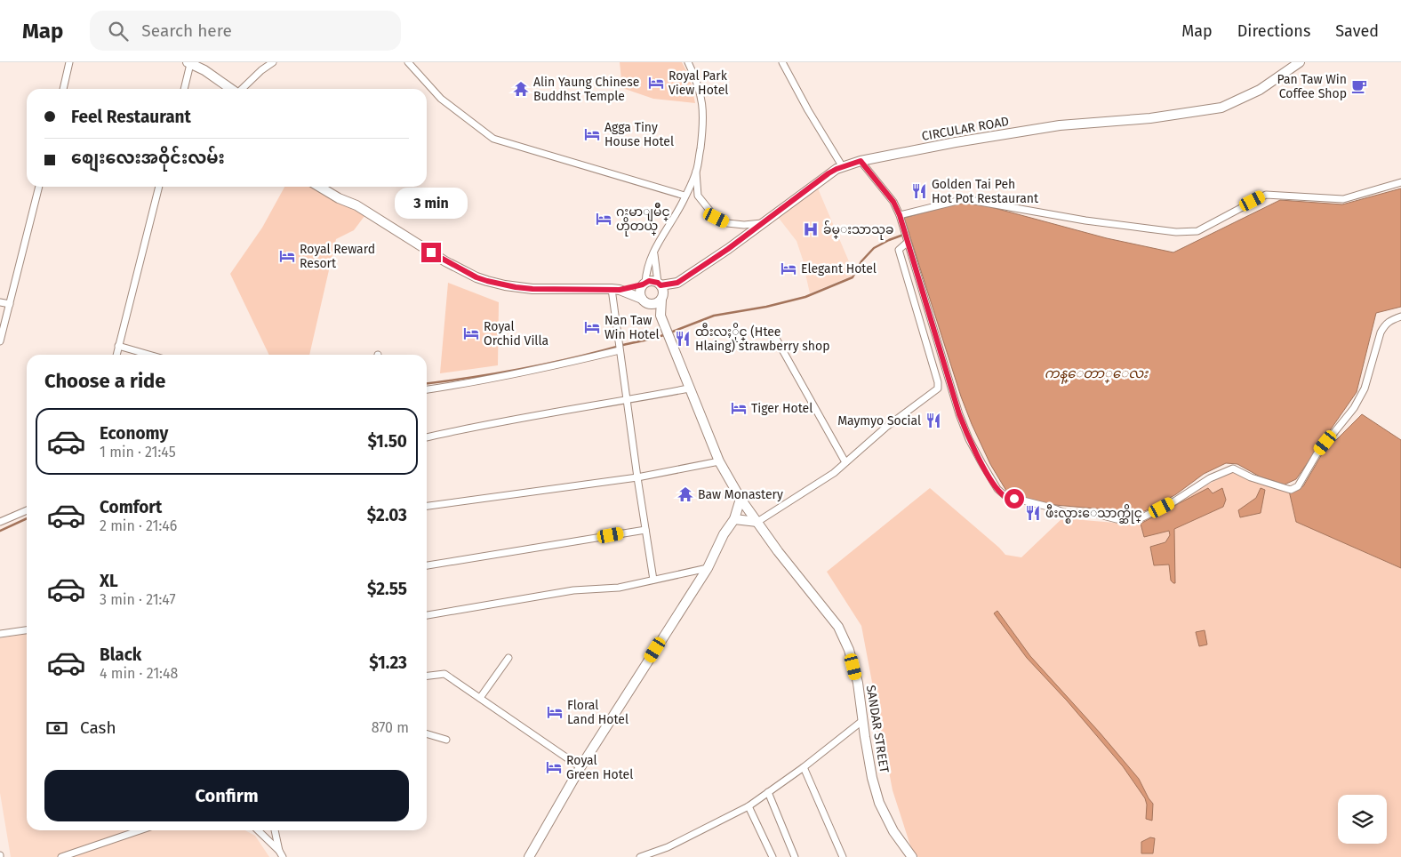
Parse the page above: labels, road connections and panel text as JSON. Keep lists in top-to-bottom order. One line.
{"streets":{"street":["CIRCULAR ROAD","SANDAR STREET"]},"water":["ကန္ေတာ္ေလး"],"places":{"hotel":["Royal Park View Hotel","Agga Tiny House Hotel","ဂႏမာျမိဳင္ ဟိုတယ္","Royal Reward Resort","Elegant Hotel","Nan Taw Win Hotel","Royal Orchid Villa","Tiger Hotel","Floral Land Hotel","Royal Green Hotel"],"cafe":["Pan Taw Win Coffee Shop"],"temple":["Alin Yaung Chinese Buddhst Temple","Baw Monastery"],"restaurant":["Golden Tai Peh Hot Pot Restaurant","ထီးလႈိုင္ (Htee Hlaing) strawberry shop","Maymyo Social","ဖီးလ္စားေသာက္ဆိုင္"],"hospital":["ခ်မ္းသာသုခ"]},"page":{"header":"Map","search":"Search here","nav":["Map","Directions","Saved"],"banner":["Feel Restaurant","စျေးလေးအဝိုင်းလမ်း"],"bubble":"3 min","heading":"Choose a ride","list":[{"name":"Economy","note":"1 min · 21:45","value":"$1.50"},{"name":"Comfort","note":"2 min · 21:46","value":"$2.03"},{"name":"XL","note":"3 min · 21:47","value":"$2.55"},{"name":"Black","note":"4 min · 21:48","value":"$1.23"}],"pay":["Cash","870 m"],"buttons":"Confirm"}}
